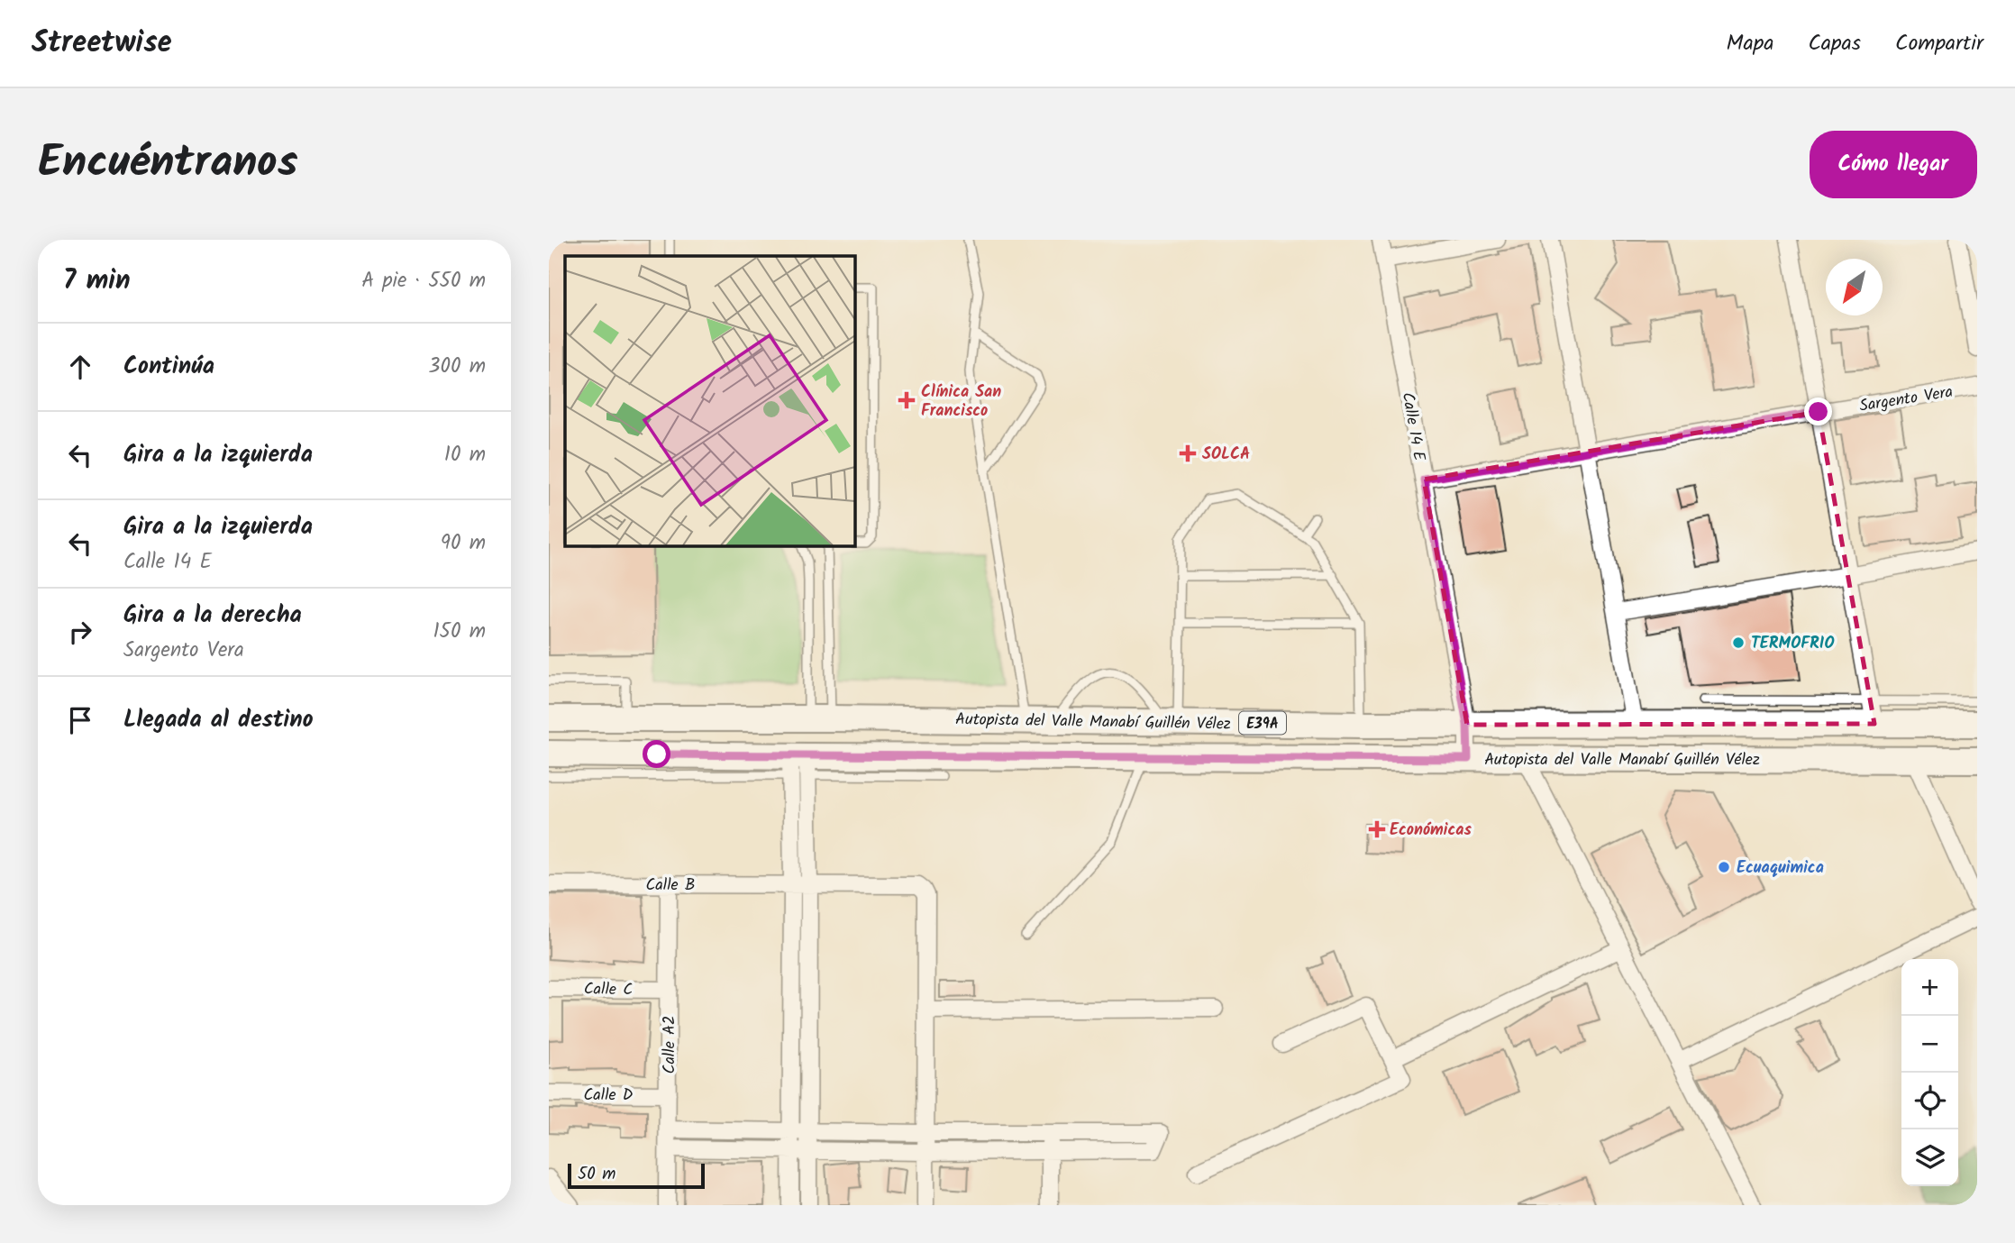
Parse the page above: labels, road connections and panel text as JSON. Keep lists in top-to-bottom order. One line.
{"streets":{"main road":["Autopista del Valle Manabí Guillén Vélez","E39A"],"street":["Sargento Vera","Calle 14 E","Calle B","Calle C","Calle A2","Calle D"]},"crossings":[["Sargento Vera","Calle 14 E"],["Calle 14 E","Autopista del Valle Manabí Guillén Vélez"],["Calle B","Calle A2"],["Calle C","Calle A2"],["Calle A2","Calle D"]],"places":{"health":["Clínica San Francisco","SOLCA","Económicas"],"other":["TERMOFRIO","Ecuaquimica"]},"scale_bar":"50 m","north":"bottom left","page":{"header":"Streetwise","nav":["Mapa","Capas","Compartir"],"title":"Encuéntranos","buttons":"Cómo llegar","heading":["7 min","A pie · 550 m"],"list":[["Continúa","300 m"],["Gira a la izquierda","10 m"],["Gira a la izquierda","Calle 14 E","90 m"],["Gira a la derecha","Sargento Vera","150 m"],"Llegada al destino"],"map_buttons":["+","−"],"scale":"50 m"}}
